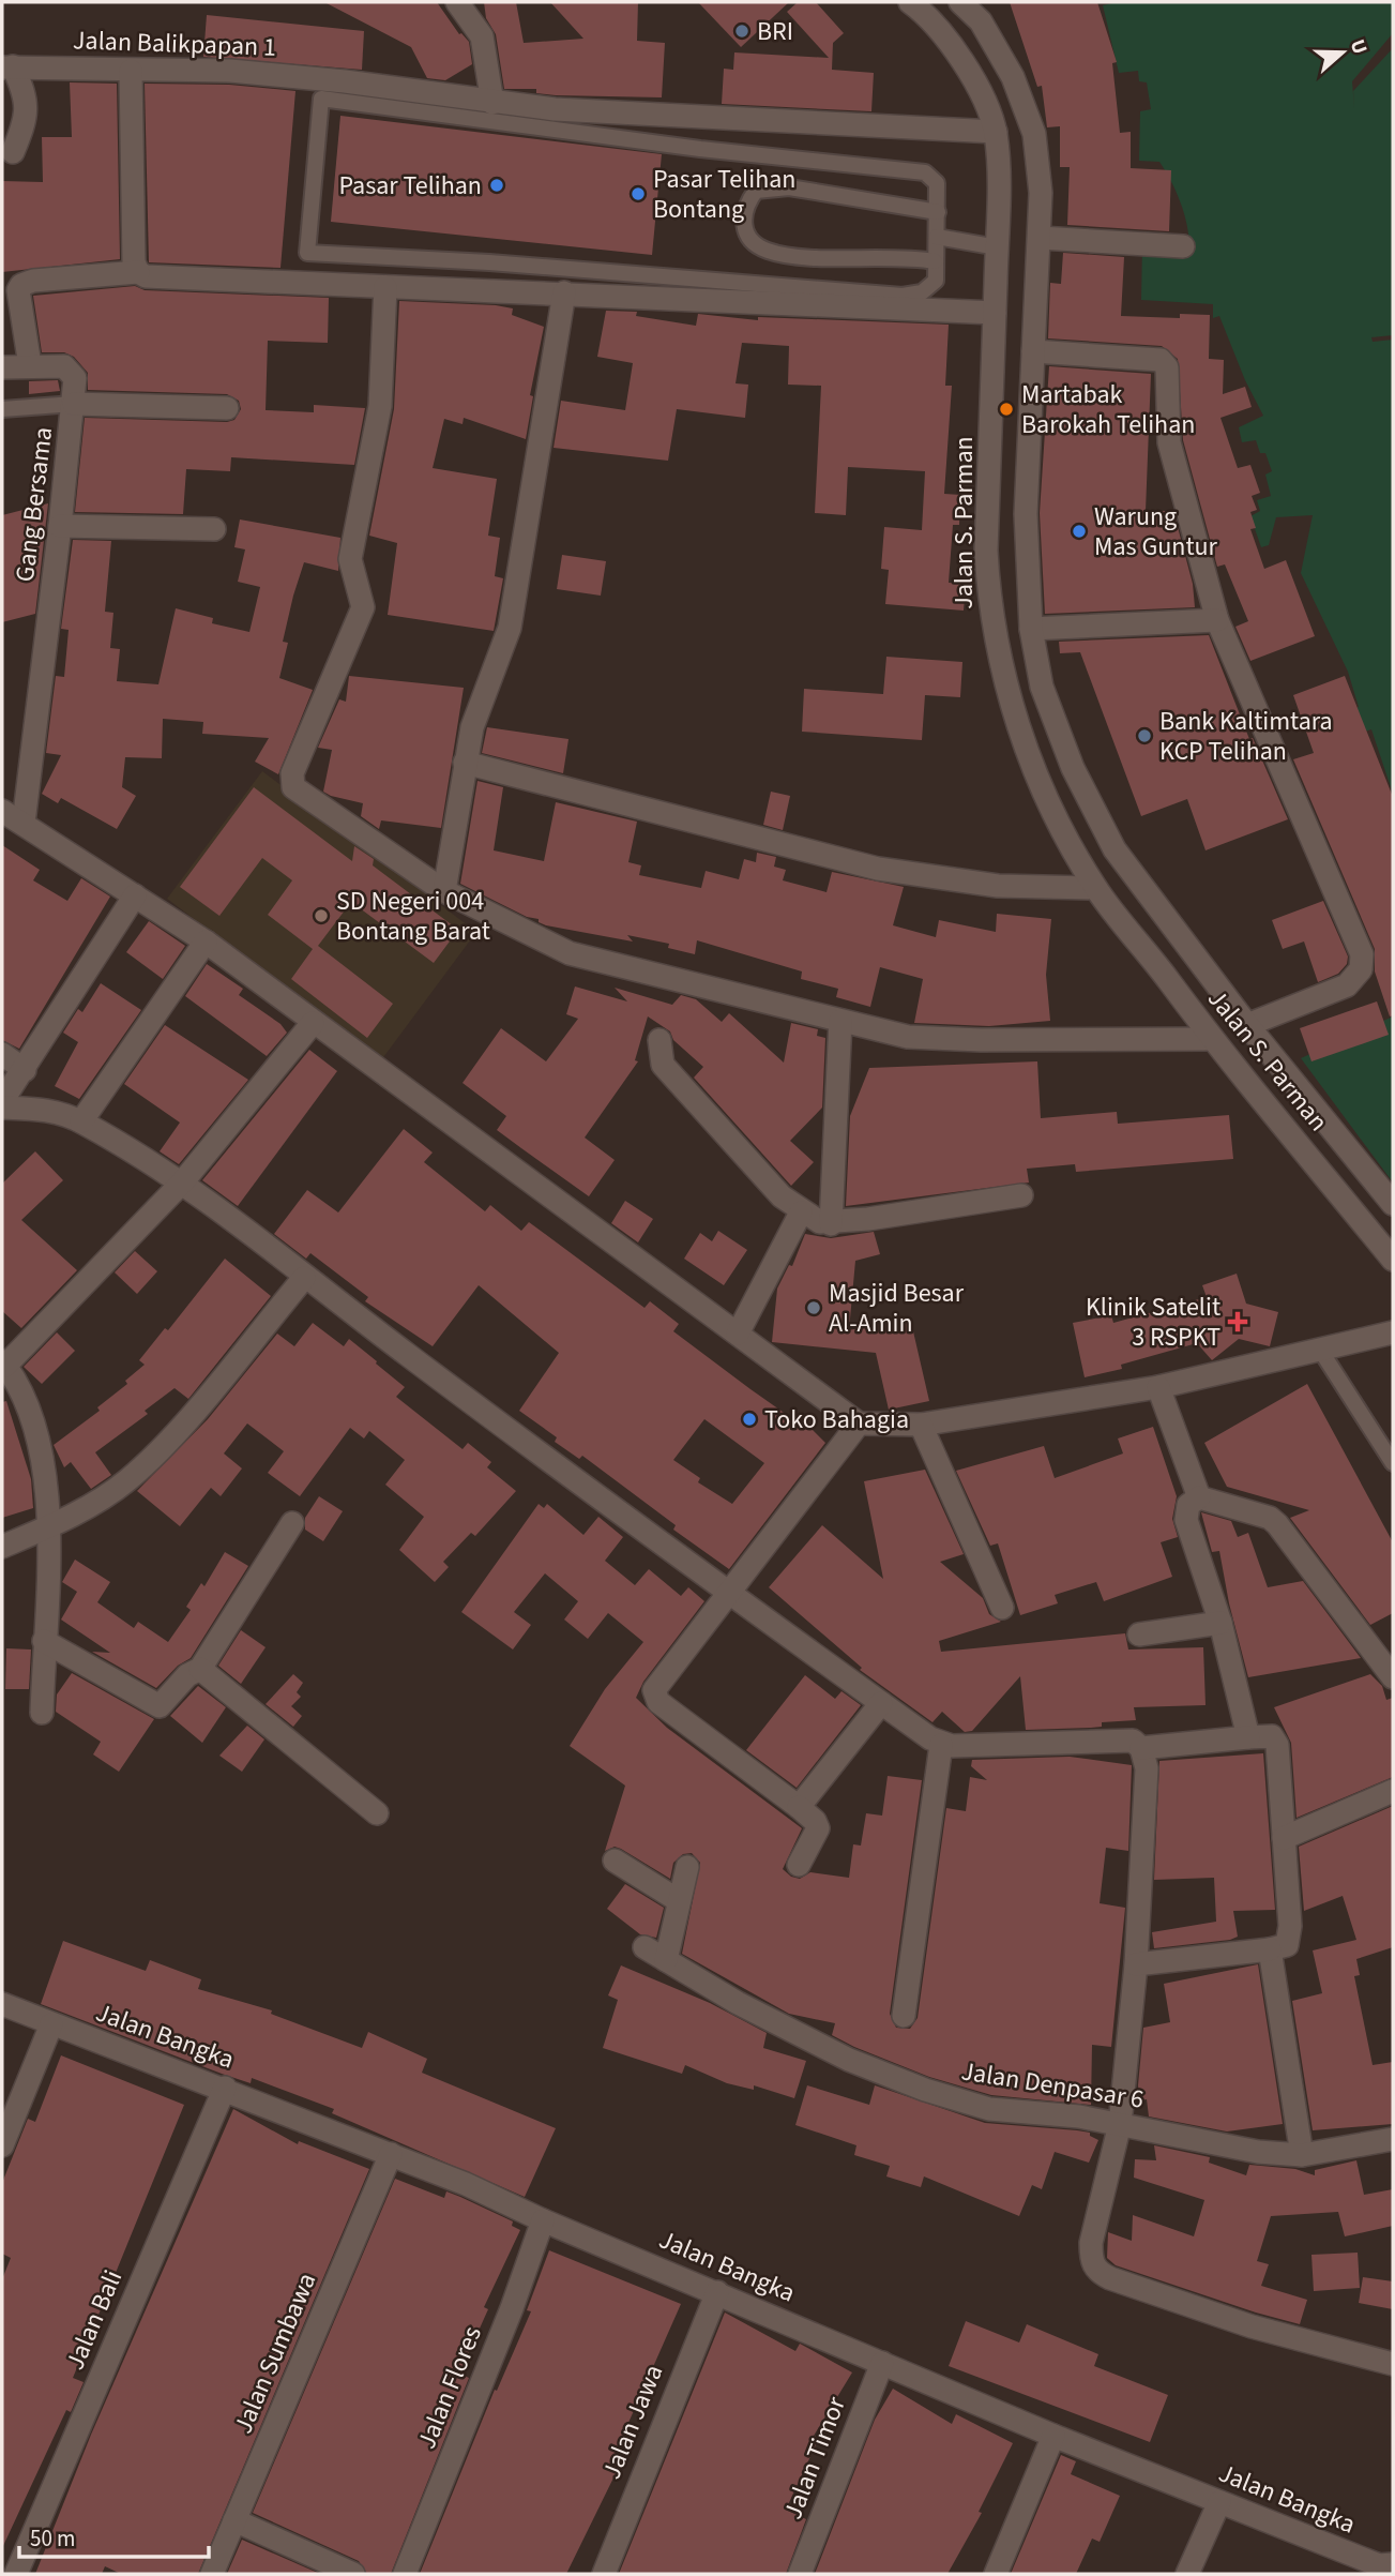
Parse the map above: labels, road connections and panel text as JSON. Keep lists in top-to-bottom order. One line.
{"streets":{"street":["Jalan Balikpapan 1","Gang Bersama","Jalan S. Parman","Jalan Bangka","Jalan Denpasar 6","Jalan Bali","Jalan Sumbawa","Jalan Flores","Jalan Jawa","Jalan Timor"]},"crossings":[["Jalan Balikpapan 1","Jalan S. Parman"],["Jalan Bangka","Jalan Bali"],["Jalan Bangka","Jalan Sumbawa"],["Jalan Bangka","Jalan Flores"],["Jalan Bangka","Jalan Jawa"],["Jalan Bangka","Jalan Timor"]],"places":{"other":["BRI","Pasar Telihan","Pasar Telihan Bontang","Martabak Barokah Telihan","Warung Mas Guntur","Bank Kaltimtara KCP Telihan","SD Negeri 004 Bontang Barat","Masjid Besar Al-Amin","Toko Bahagia"],"health":["Klinik Satelit 3 RSPKT"]},"scale_bar":"50 m","north":"right"}
